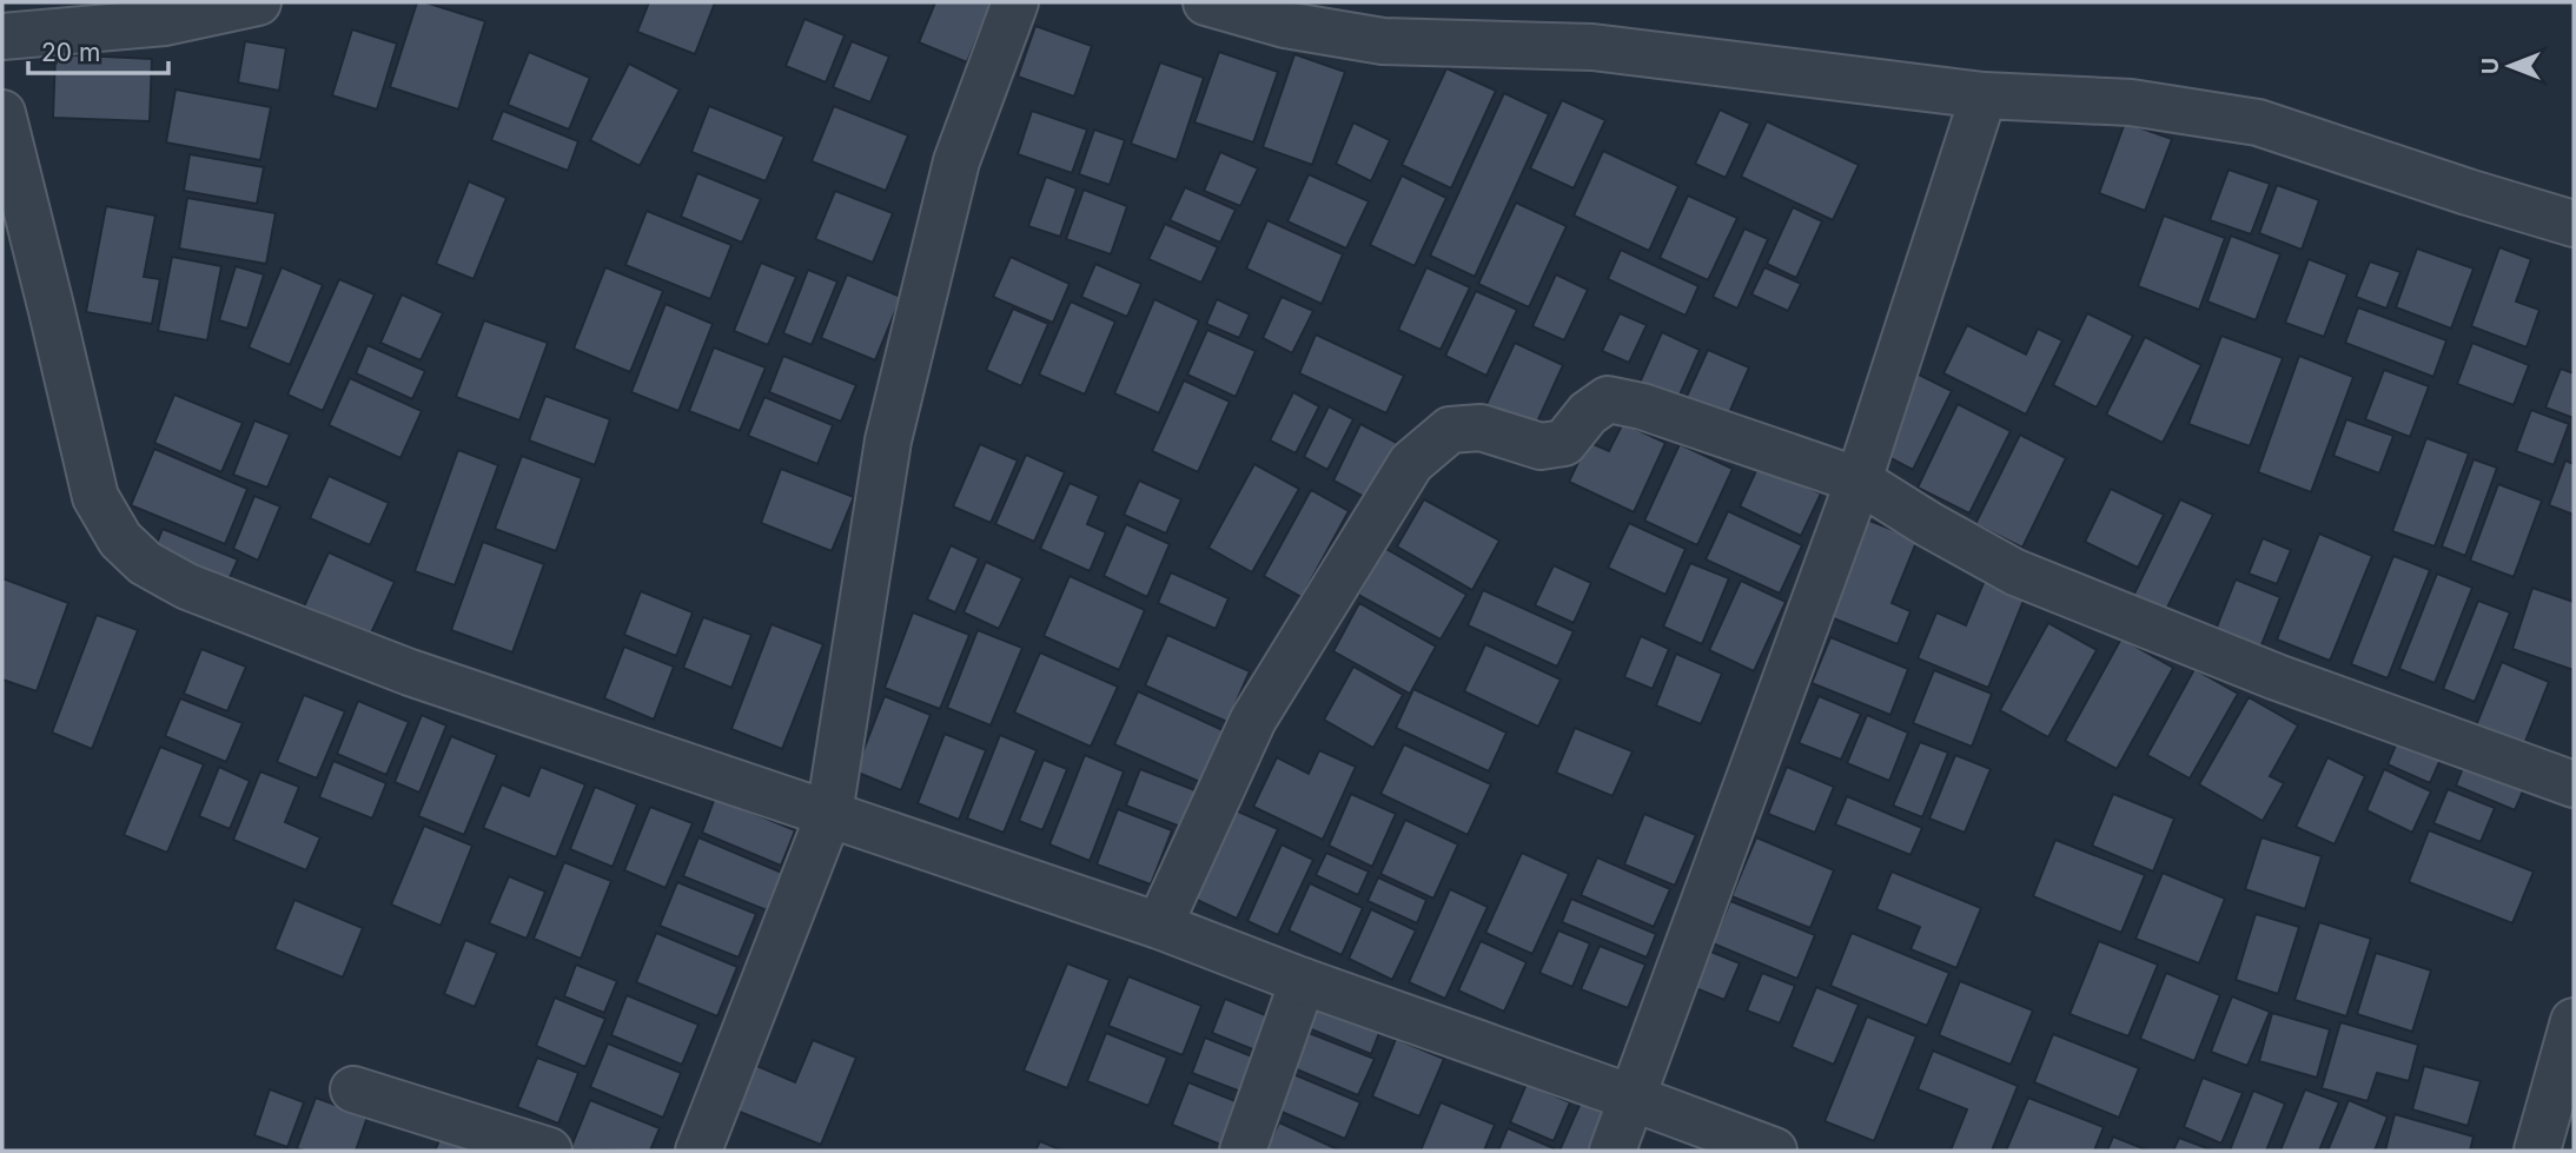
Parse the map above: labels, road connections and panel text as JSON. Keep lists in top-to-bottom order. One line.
{"scale_bar":"20 m","north":"left"}
